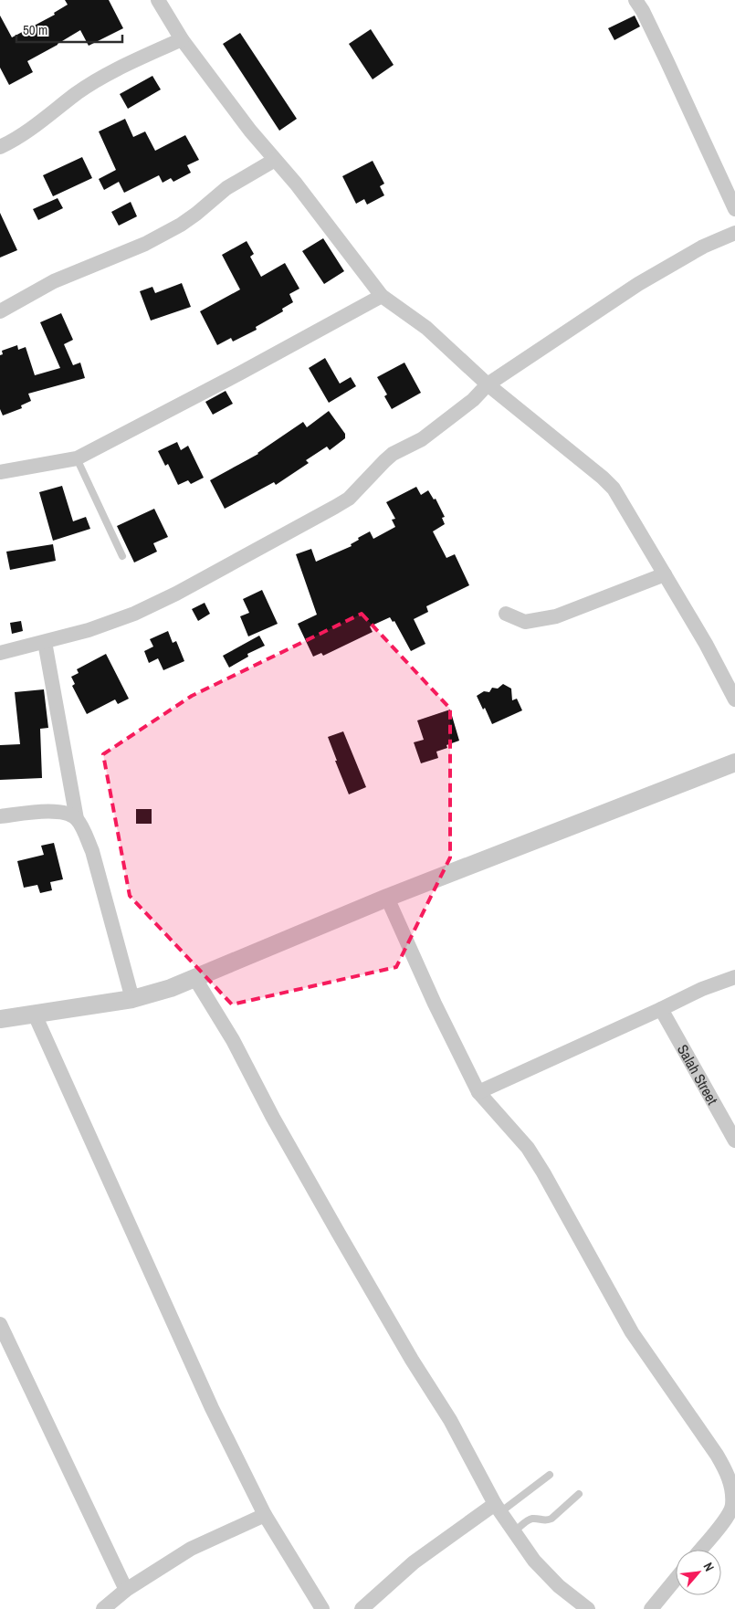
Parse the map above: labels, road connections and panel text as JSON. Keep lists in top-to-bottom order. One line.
{"streets":{"street":["Salah Street"]},"scale_bar":"50 m","north":"top right"}
